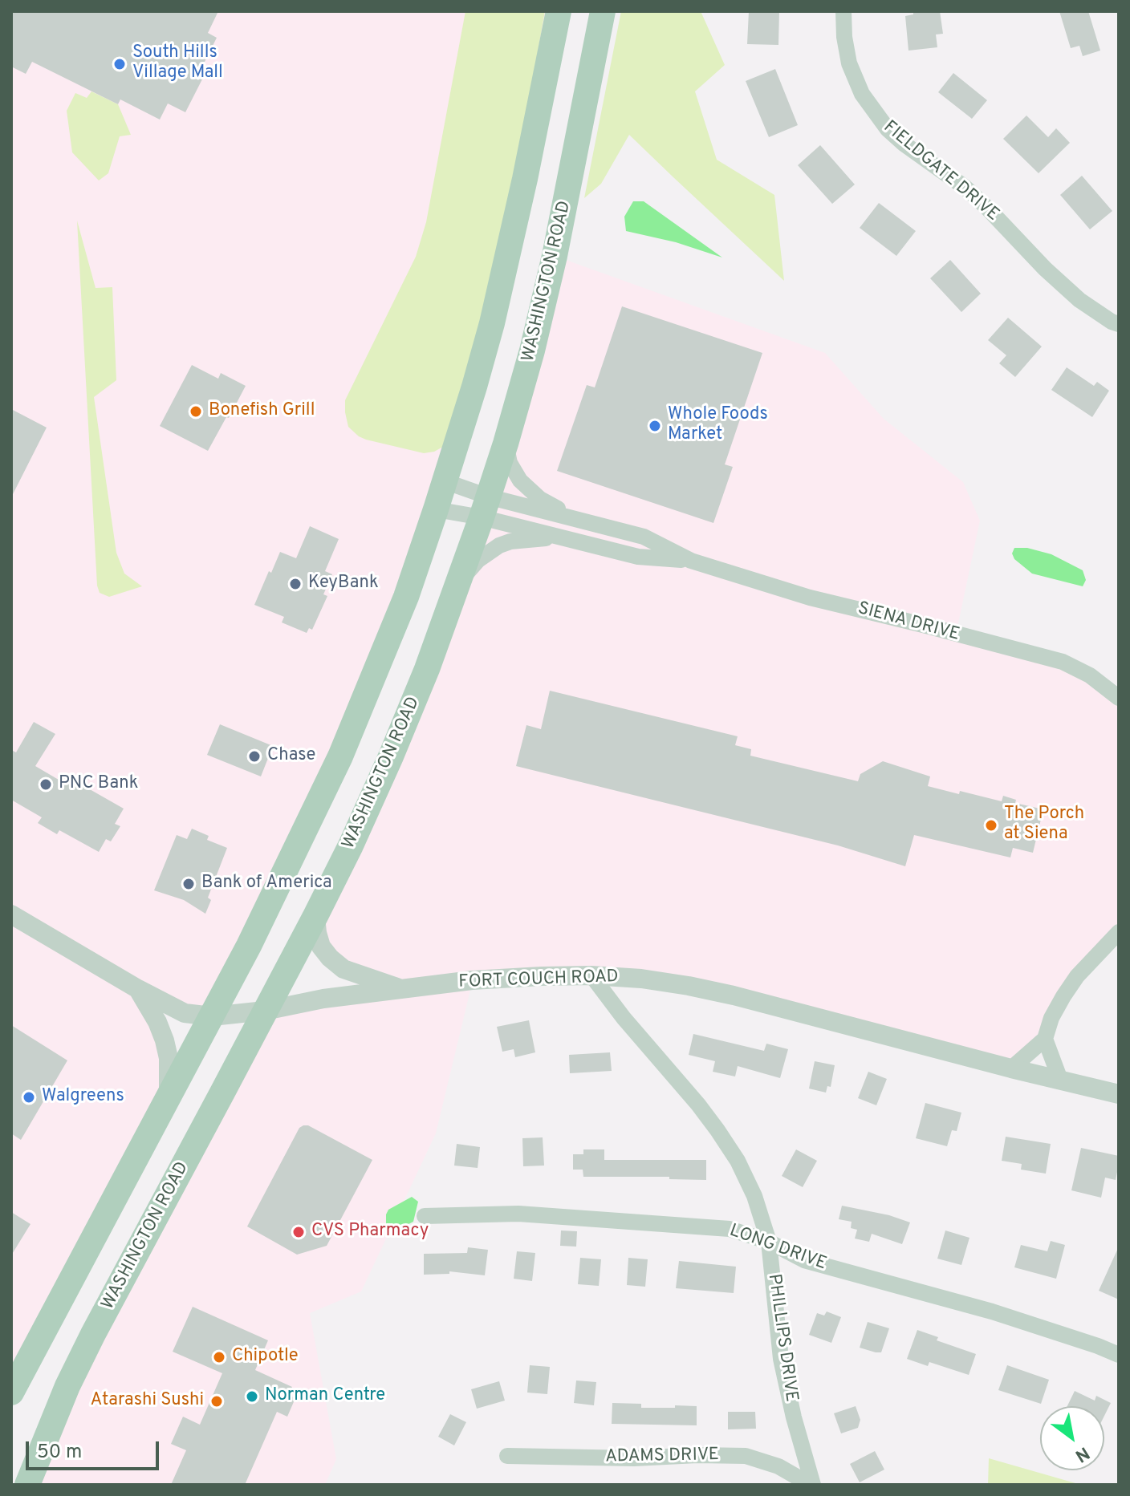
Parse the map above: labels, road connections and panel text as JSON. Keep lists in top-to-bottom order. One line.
{"streets":{"main road":["WASHINGTON ROAD"],"street":["FIELDGATE DRIVE","SIENA DRIVE","FORT COUCH ROAD","LONG DRIVE","PHILLIPS DRIVE","ADAMS DRIVE"]},"crossings":[["WASHINGTON ROAD","SIENA DRIVE"],["WASHINGTON ROAD","FORT COUCH ROAD"],["FORT COUCH ROAD","PHILLIPS DRIVE"],["LONG DRIVE","PHILLIPS DRIVE"],["PHILLIPS DRIVE","ADAMS DRIVE"]],"places":["South Hills Village Mall","Bonefish Grill","Whole Foods Market","KeyBank","Chase","PNC Bank","The Porch at Siena","Bank of America","Walgreens","CVS Pharmacy","Chipotle","Norman Centre","Atarashi Sushi"],"scale_bar":"50 m","north":"bottom right"}
